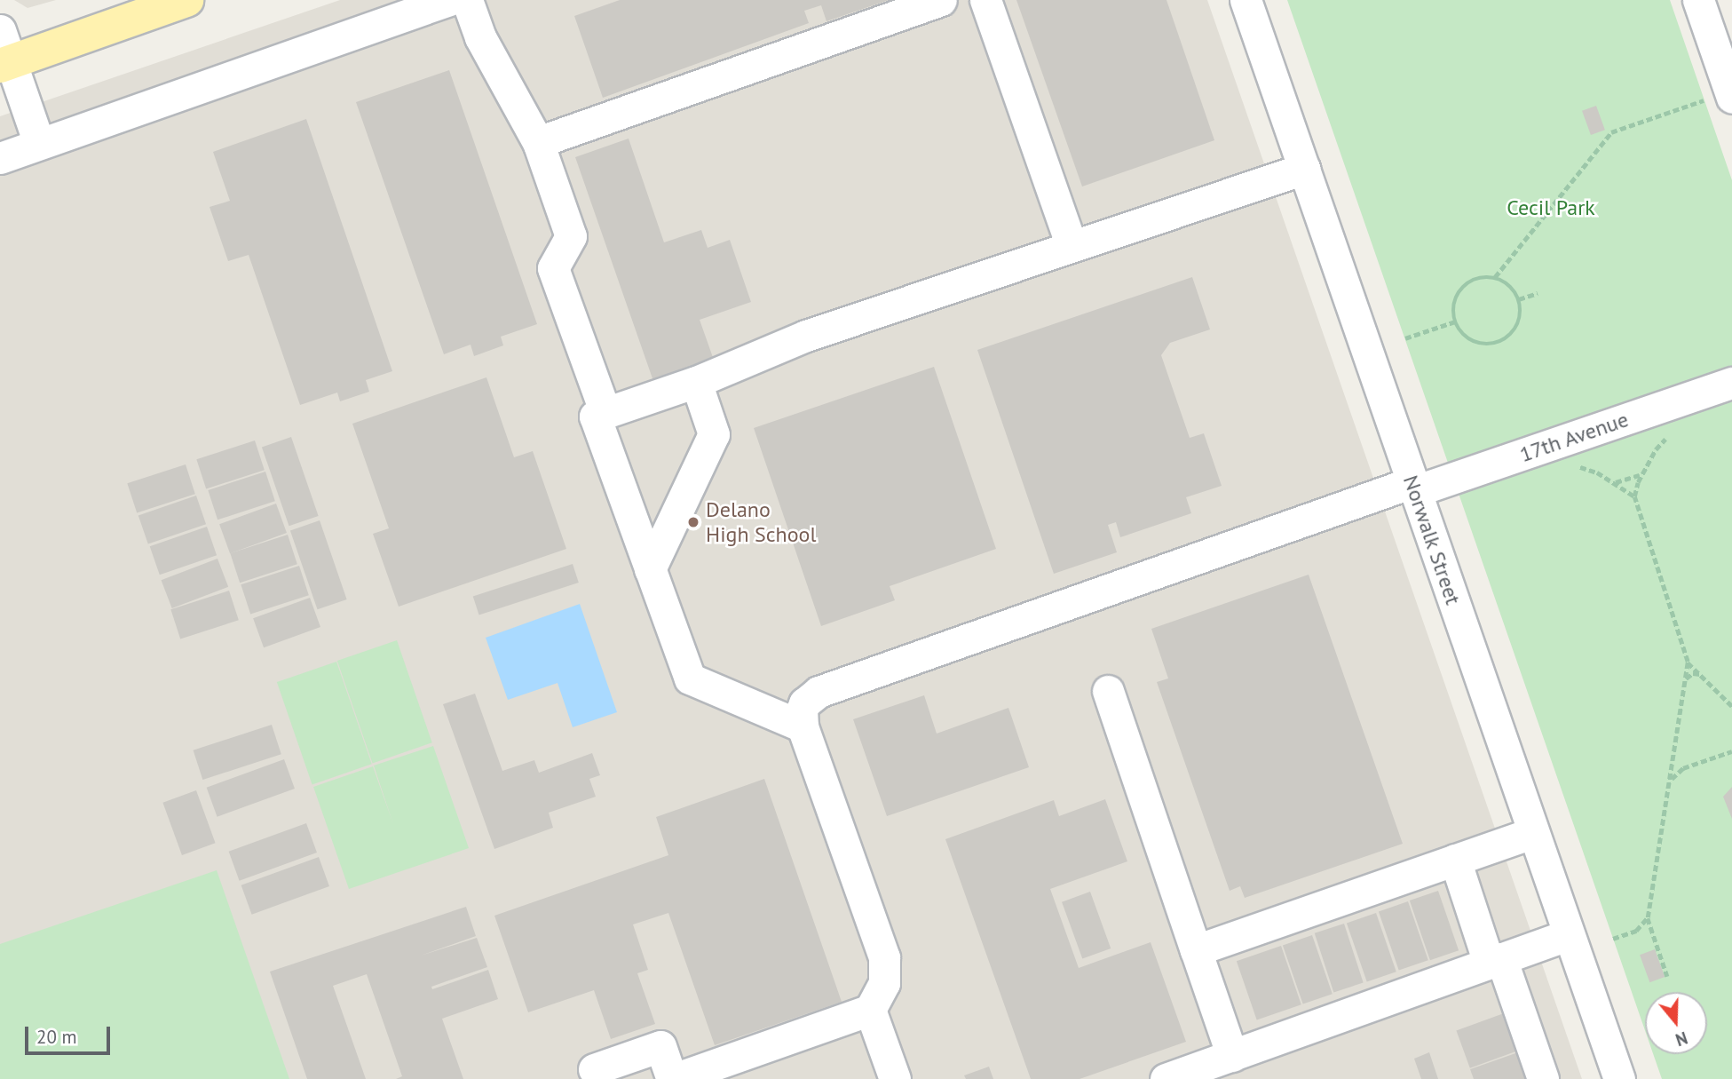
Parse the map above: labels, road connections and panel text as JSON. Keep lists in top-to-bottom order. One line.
{"streets":{"street":["17th Avenue","Norwalk Street"]},"crossings":[["17th Avenue","Norwalk Street"]],"parks":["Cecil Park"],"places":["Delano High School"],"scale_bar":"20 m","north":"bottom"}
